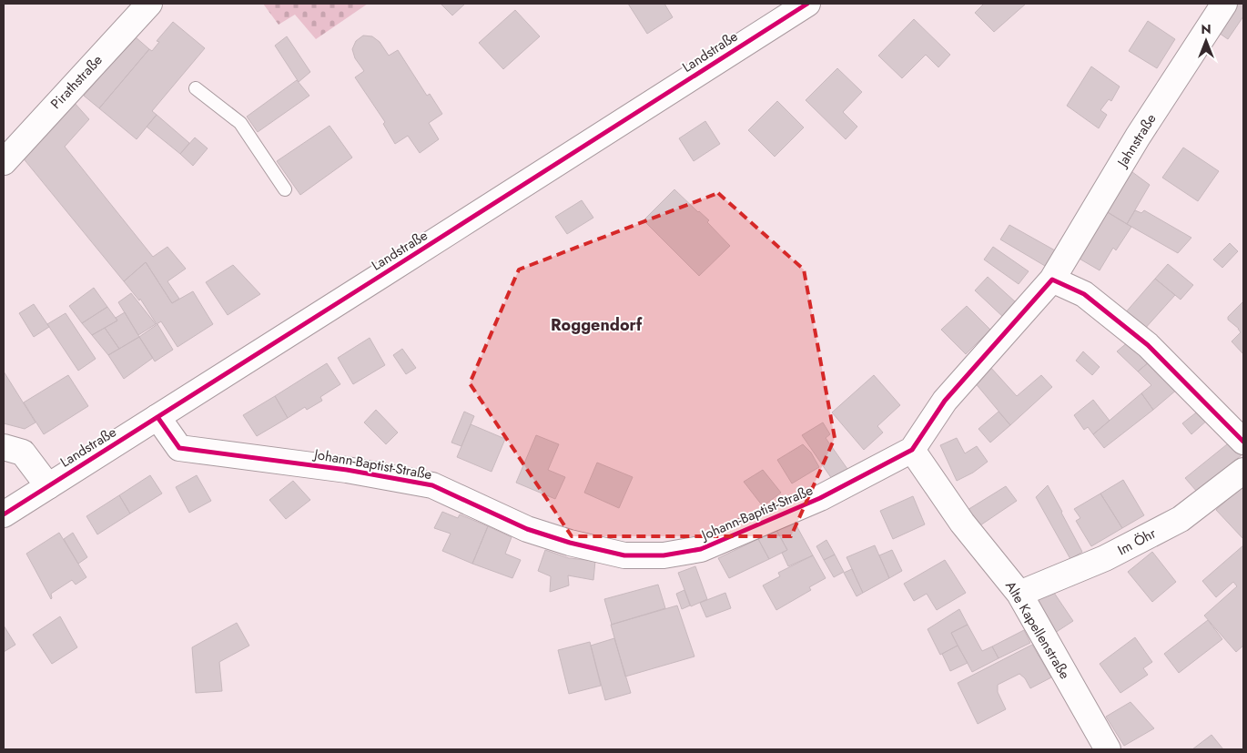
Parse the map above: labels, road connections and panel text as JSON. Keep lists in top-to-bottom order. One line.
{"streets":{"street":["Landstraße","Pirathstraße","Jahnstraße","Johann-Baptist-Straße","Im Öhr","Alte Kapellenstraße"]},"crossings":[["Landstraße","Johann-Baptist-Straße"],["Jahnstraße","Johann-Baptist-Straße"],["Johann-Baptist-Straße","Alte Kapellenstraße"],["Im Öhr","Alte Kapellenstraße"]],"districts":["Roggendorf"],"north":"top"}
